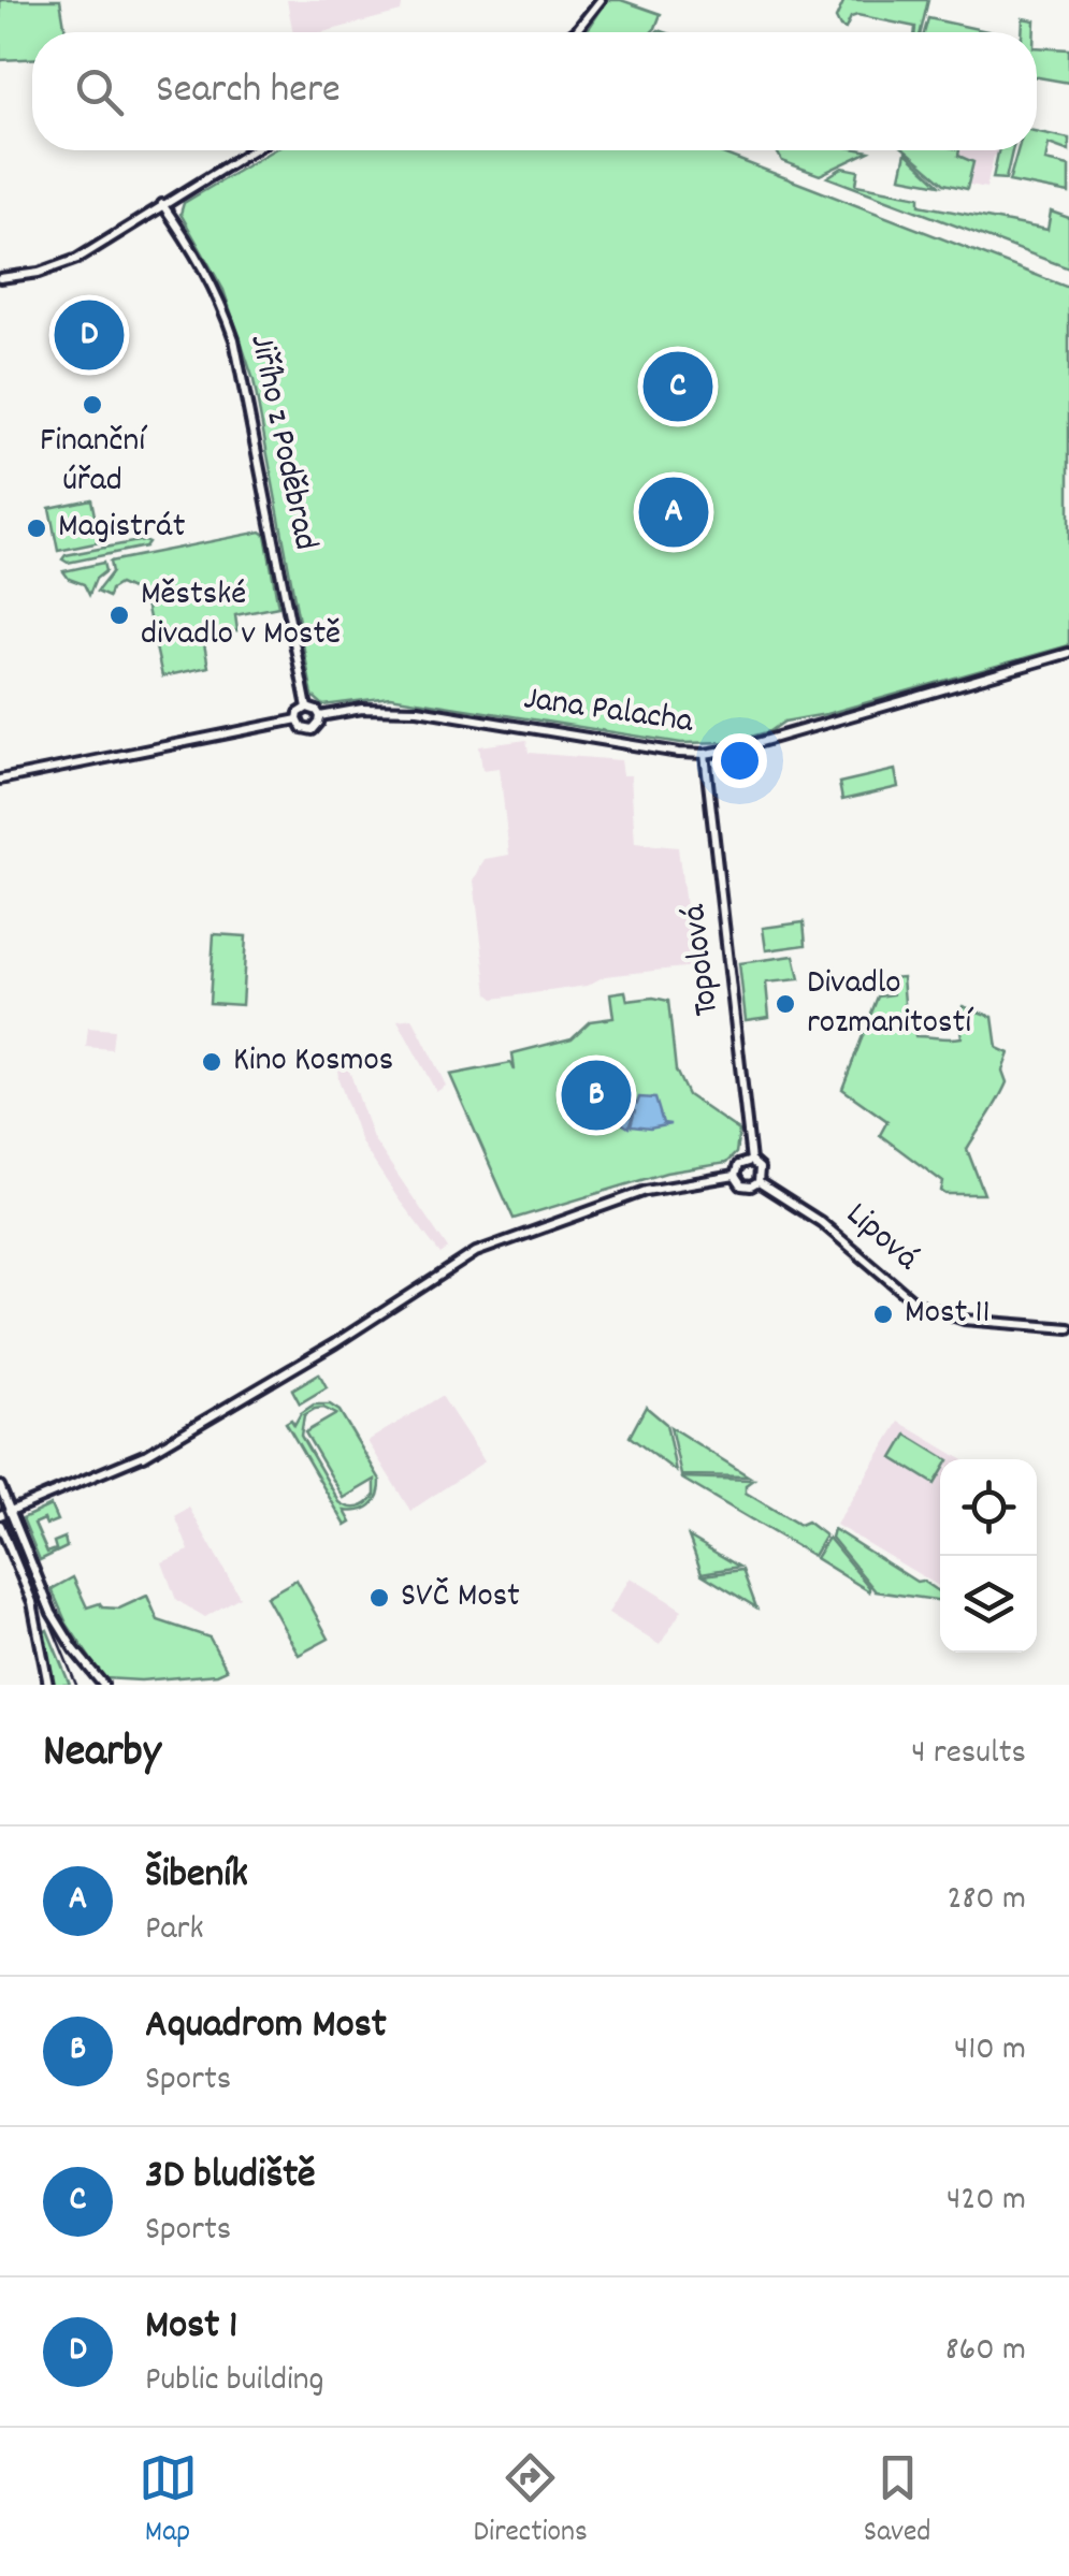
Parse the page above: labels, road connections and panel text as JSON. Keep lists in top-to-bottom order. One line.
{"streets":{"street":["Jiřího z Poděbrad","Jana Palacha","Topolová","Lipová"]},"crossings":[["Jiřího z Poděbrad","Jana Palacha"],["Jana Palacha","Topolová"],["Topolová","Lipová"]],"places":["Finanční úřad","Magistrát","Městské divadlo v Mostě","Divadlo rozmanitostí","Kino Kosmos","Most 11","SVČ Most"],"page":{"search":"Search here","pins":["D","C","A","B"],"heading":["Nearby","4 results"],"list":[{"mark":"A","name":"Šibeník","note":"Park","value":"280 m"},{"mark":"B","name":"Aquadrom Most","note":"Sports","value":"410 m"},{"mark":"C","name":"3D bludiště","note":"Sports","value":"420 m"},{"mark":"D","name":"Most 1","note":"Public building","value":"860 m"}],"nav":["Map","Directions","Saved"]}}
